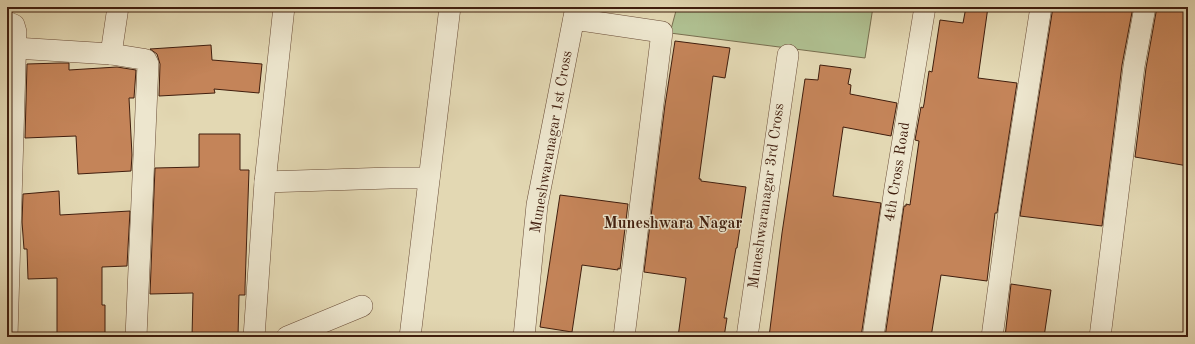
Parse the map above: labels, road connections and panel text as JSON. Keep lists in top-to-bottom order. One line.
{"streets":{"street":["Muneshwaranagar 1st Cross","4th Cross Road","Muneshwaranagar 3rd Cross"]},"districts":["Muneshwara Nagar"]}
